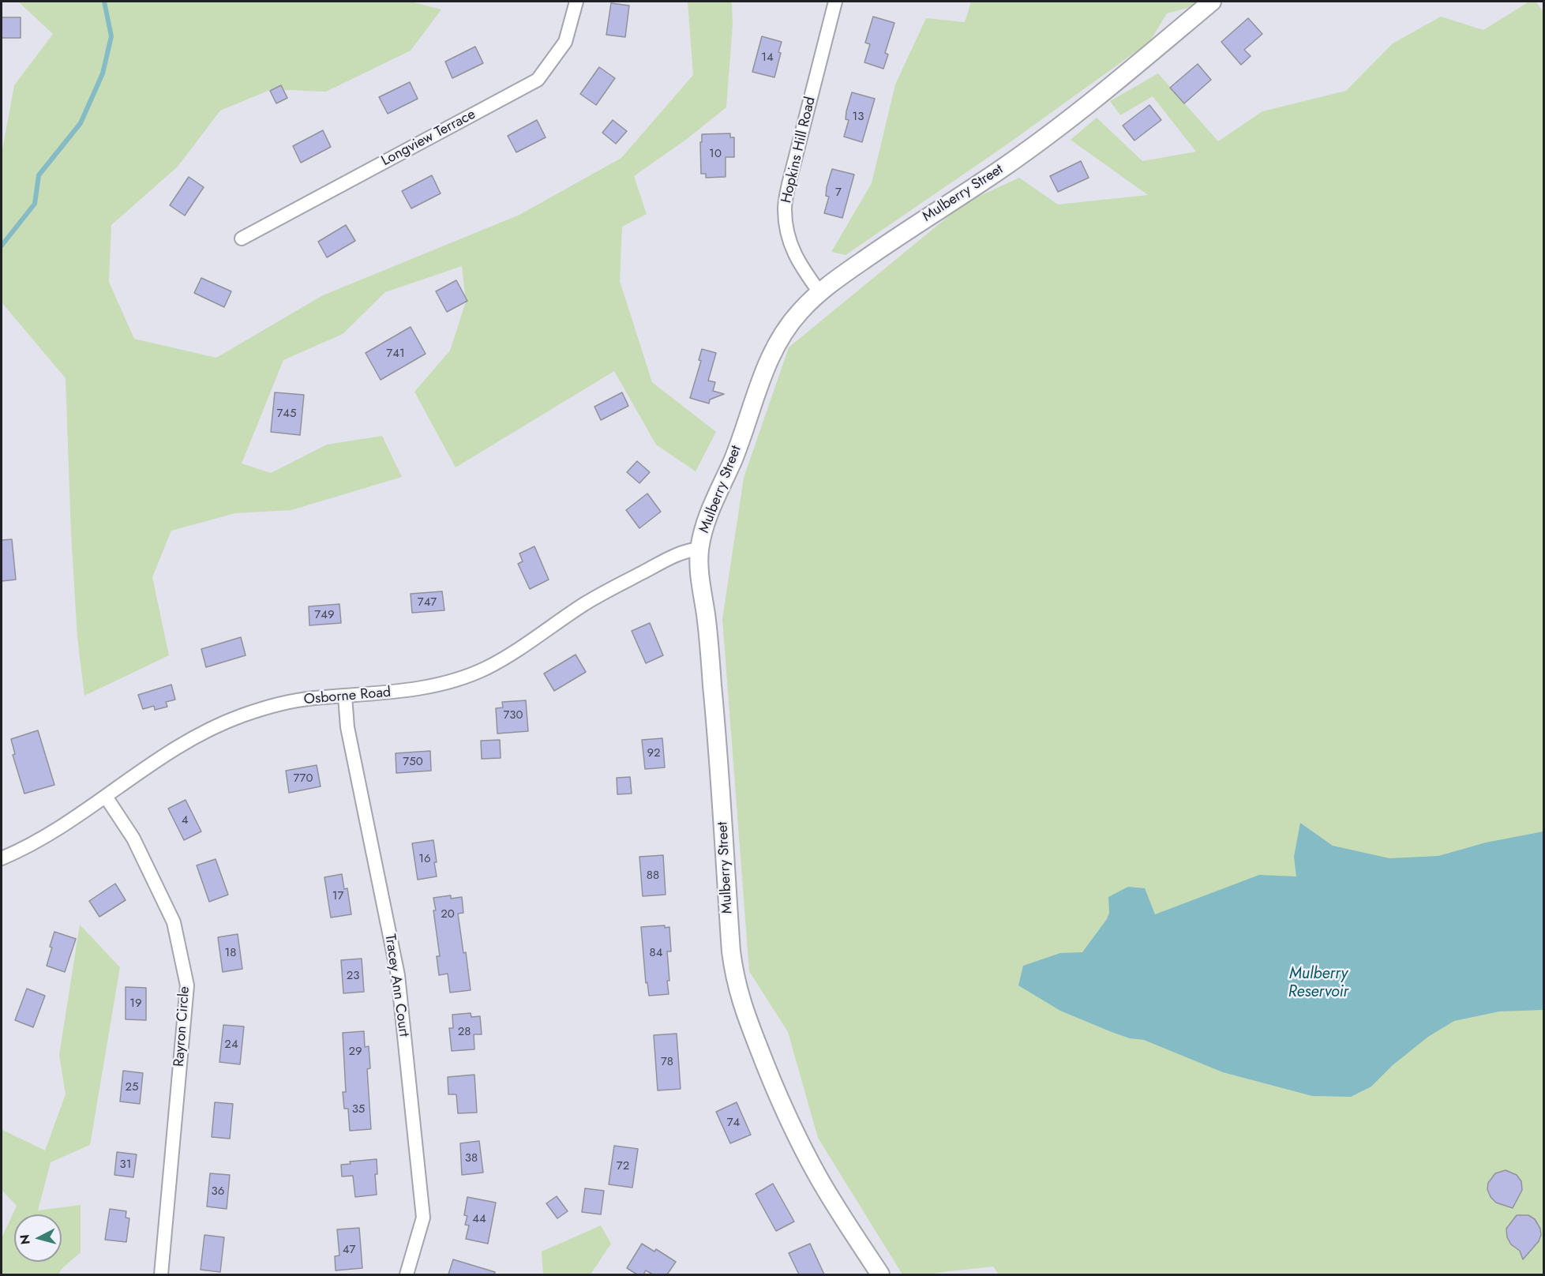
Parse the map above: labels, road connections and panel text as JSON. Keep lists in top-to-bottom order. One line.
{"streets":{"street":["Longview Terrace","Hopkins Hill Road","Mulberry Street","Osborne Road","Tracey Ann Court","Rayron Circle"]},"crossings":[["Hopkins Hill Road","Mulberry Street"],["Mulberry Street","Osborne Road"],["Osborne Road","Tracey Ann Court"],["Osborne Road","Rayron Circle"]],"water":["Mulberry Reservoir"],"house_numbers":["14","13","10","7","741","745","747","749","730","92","750","770","4","16","88","17","20","18","84","23","19","28","24","29","78","25","35","74","38","31","72","36","44","47"],"north":"left"}
